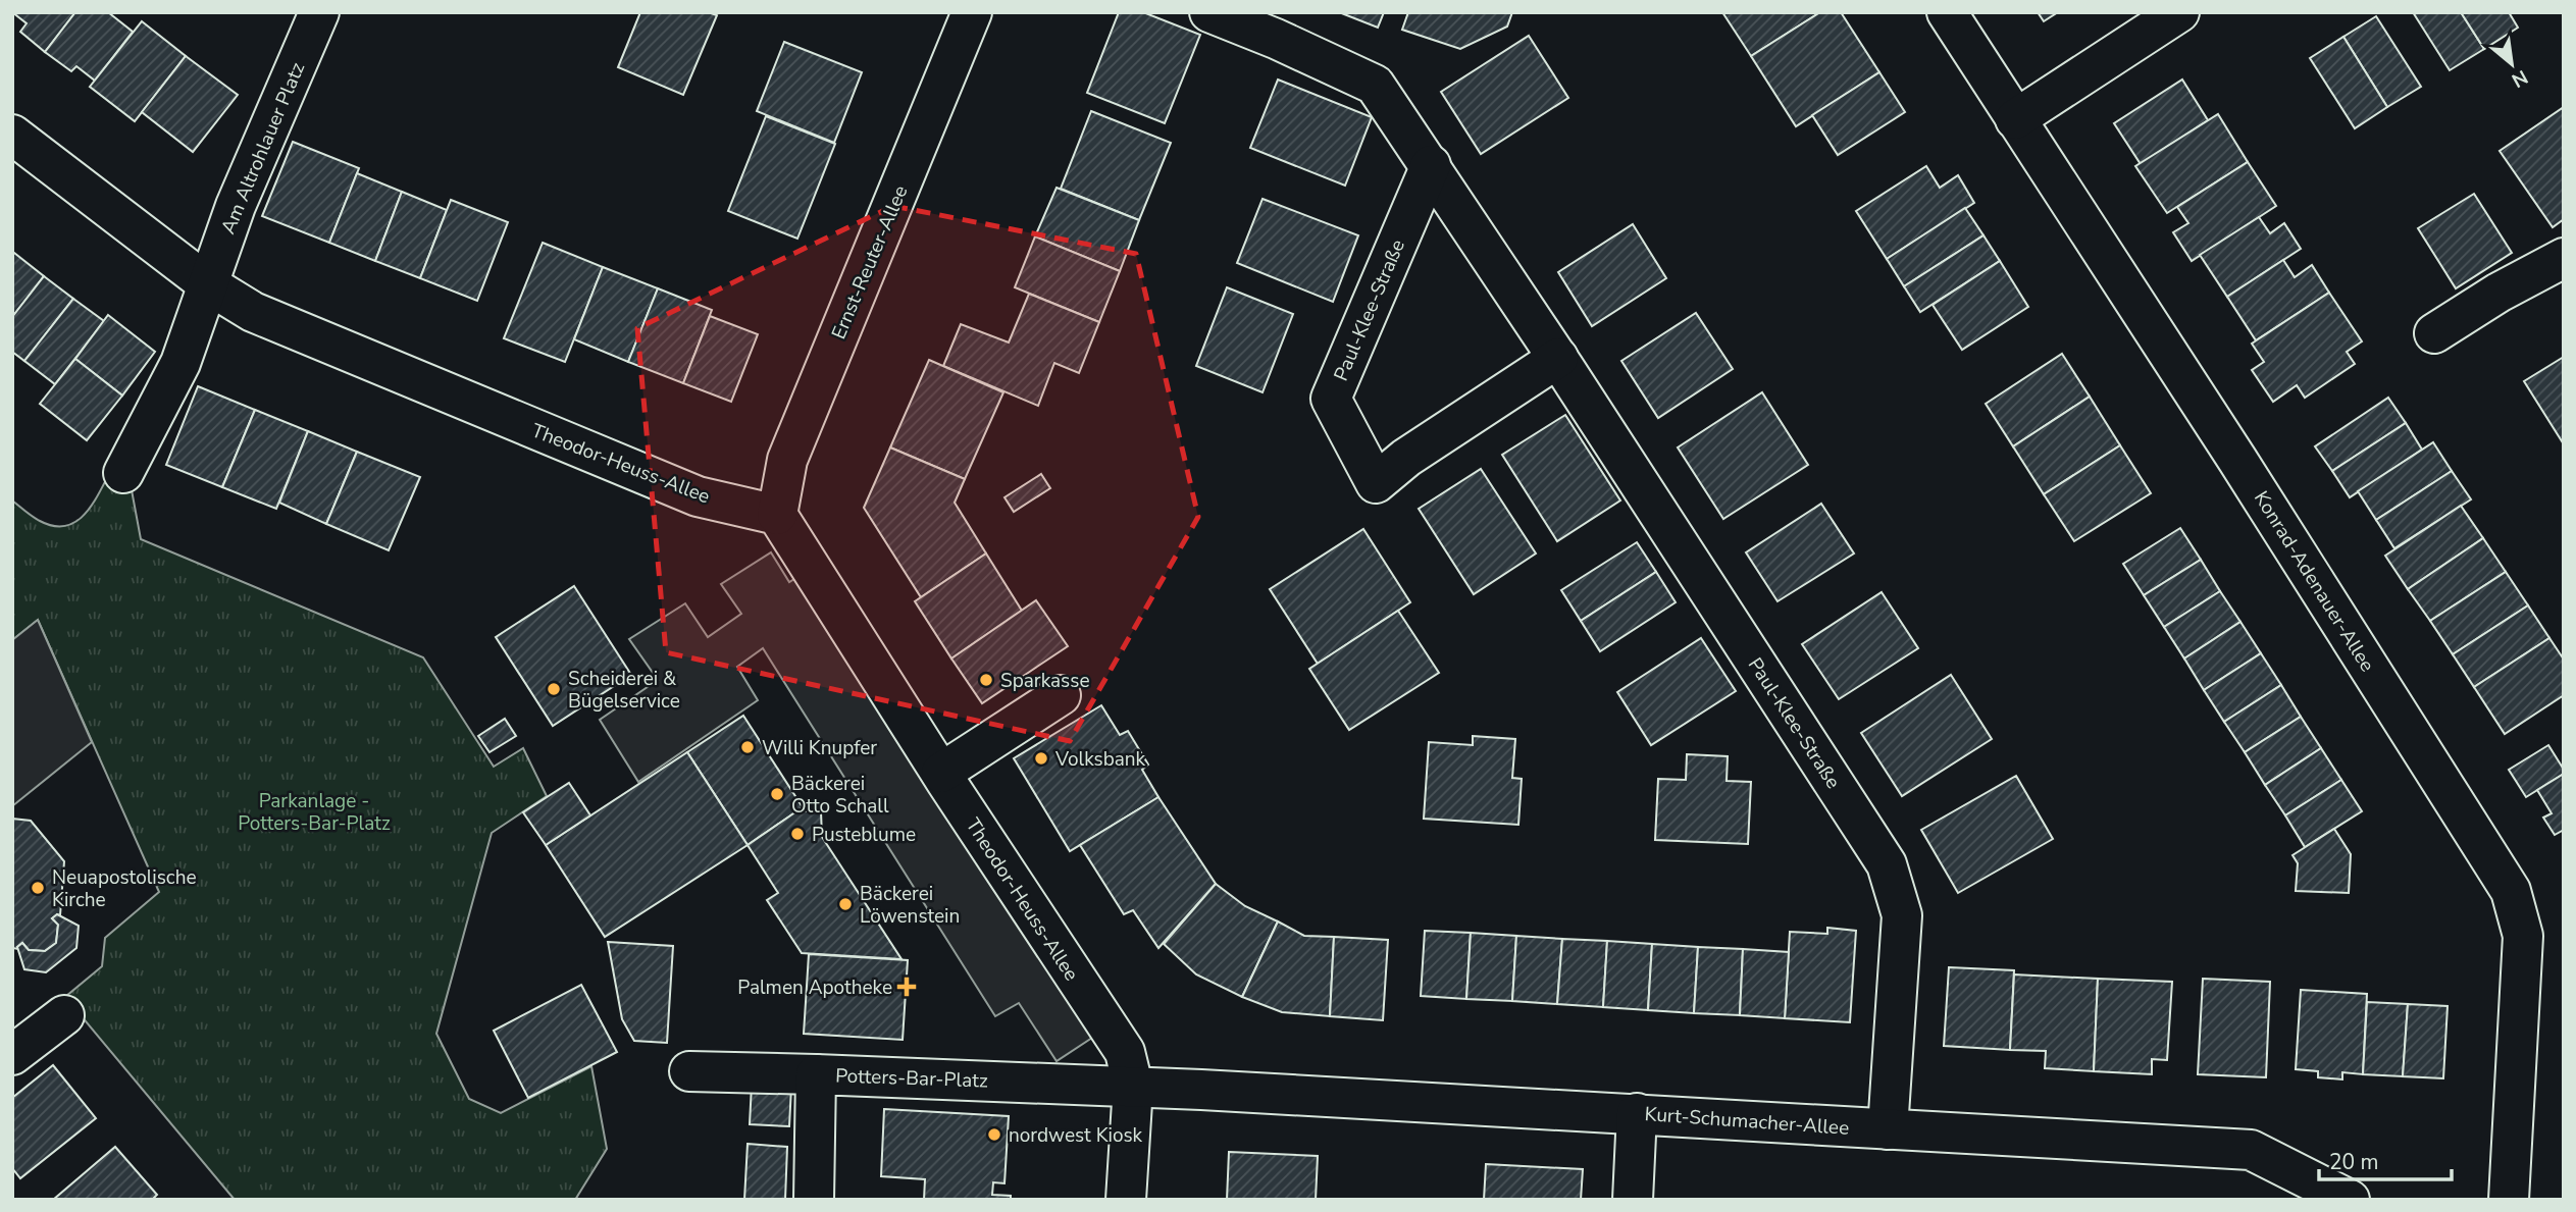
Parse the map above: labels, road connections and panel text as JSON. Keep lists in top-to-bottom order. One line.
{"streets":{"street":["Am Altrohlauer Platz","Ernst-Reuter-Allee","Paul-Klee-Straße","Theodor-Heuss-Allee","Konrad-Adenauer-Allee","Potters-Bar-Platz","Kurt-Schumacher-Allee"]},"crossings":[["Am Altrohlauer Platz","Theodor-Heuss-Allee"],["Ernst-Reuter-Allee","Theodor-Heuss-Allee"],["Paul-Klee-Straße","Kurt-Schumacher-Allee"],["Theodor-Heuss-Allee","Potters-Bar-Platz"],["Theodor-Heuss-Allee","Kurt-Schumacher-Allee"],["Potters-Bar-Platz","Kurt-Schumacher-Allee"]],"parks":["Parkanlage - Potters-Bar-Platz"],"places":{"other":["Sparkasse","Scheiderei & Bügelservice","Willi Knupfer","Volksbank","Bäckerei Otto Schall","Pusteblume","Neuapostolische Kirche","Bäckerei Löwenstein","nordwest Kiosk"],"health":["Palmen Apotheke"]},"scale_bar":"20 m","north":"bottom right"}
